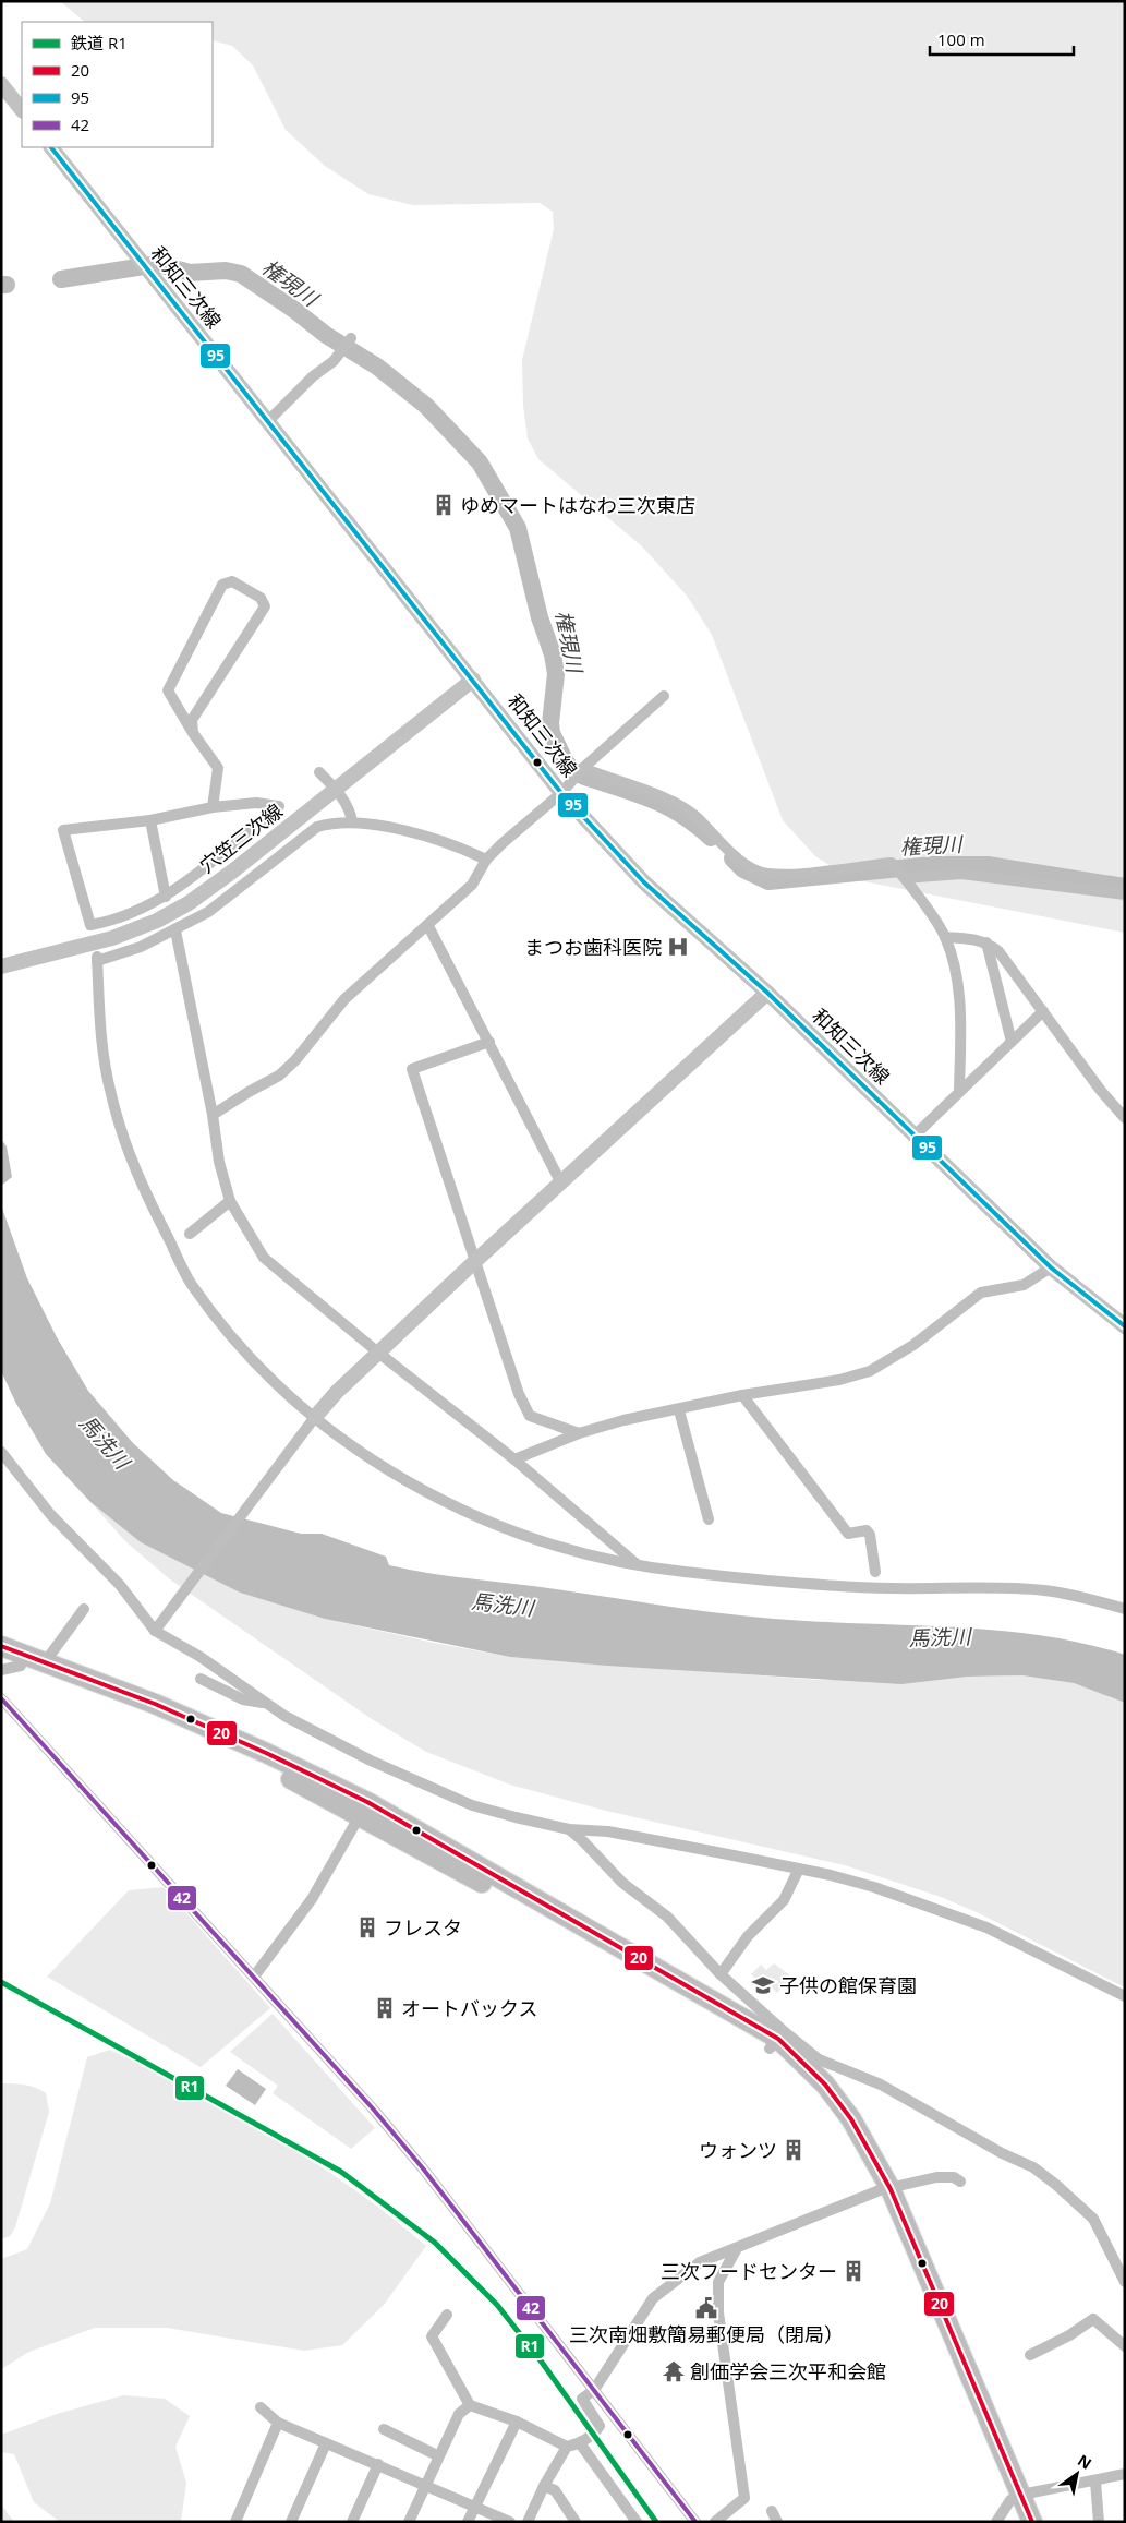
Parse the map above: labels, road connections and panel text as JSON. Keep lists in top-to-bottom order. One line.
{"streets":{"main road":["和知三次線","穴笠三次線"]},"crossings":[["和知三次線","穴笠三次線"]],"water":["権現川","馬洗川"],"places":{"building":["ゆめマートはなわ三次東店","フレスタ","オートバックス","ウォンツ","三次フードセンター"],"hospital":["まつお歯科医院"],"school or university":["子供の館保育園"],"public building":["三次南畑敷簡易郵便局（閉局）"],"temple":["創価学会三次平和会館"]},"lines":["transit line 95","transit line 20","transit line 42","rail line R1"],"legend":["鉄道 R1","20","95","42"],"scale_bar":"100 m","north":"top right"}
